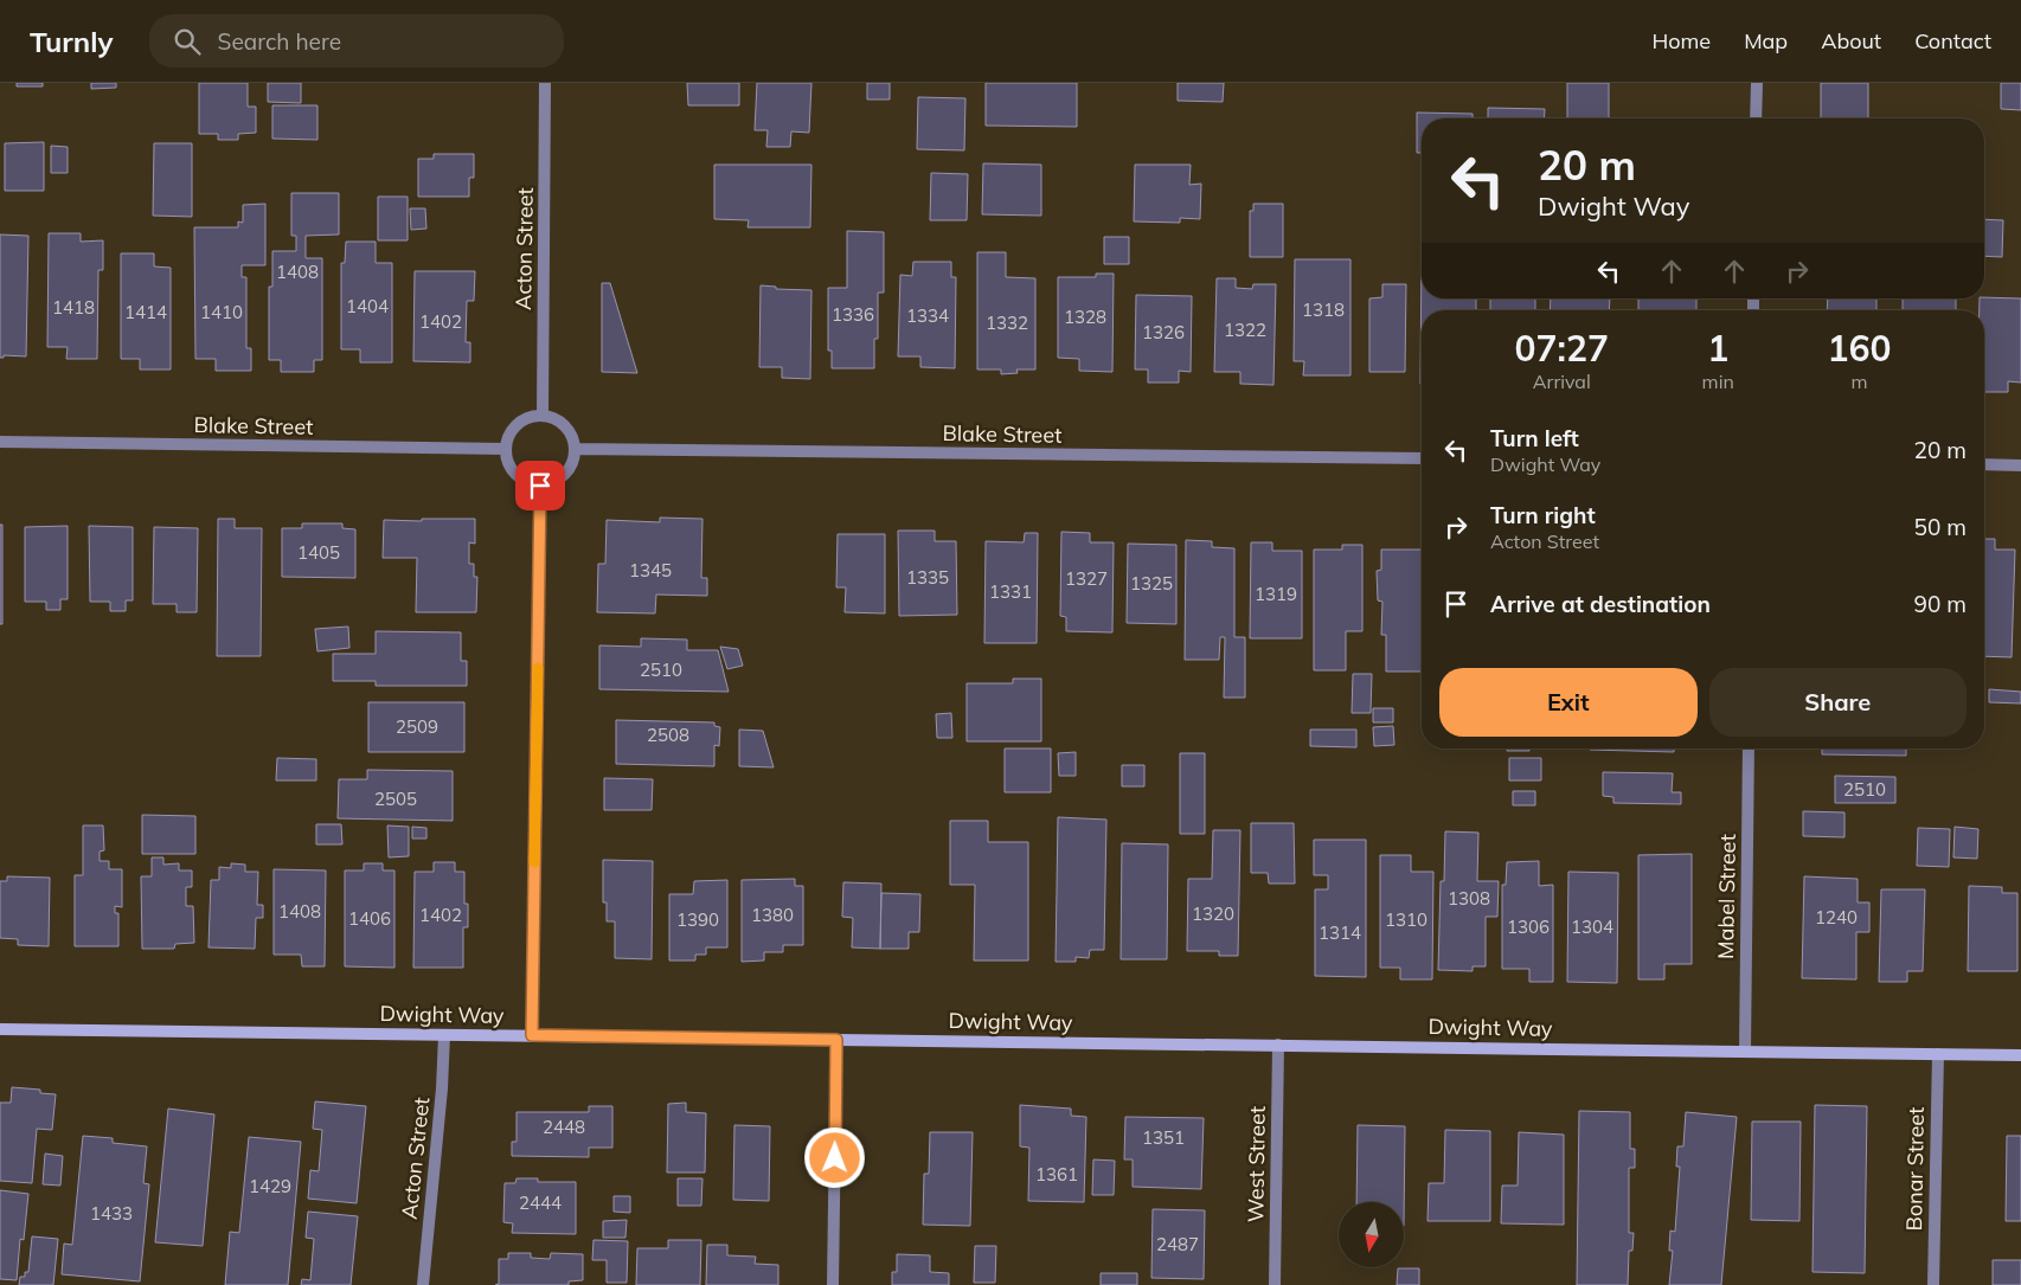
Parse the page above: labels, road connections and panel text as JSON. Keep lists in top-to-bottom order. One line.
{"streets":{"street":["Acton Street","Blake Street","Mabel Street","Dwight Way","West Street","Bonar Street"]},"crossings":[["Acton Street","Blake Street"],["Acton Street","Dwight Way"],["Mabel Street","Dwight Way"],["Dwight Way","West Street"],["Dwight Way","Bonar Street"]],"house_numbers":["1408","1404","1418","1318","1414","1410","1336","1334","1328","1402","1332","1322","1326","1405","1345","1335","1327","1325","1331","1319","2510","2509","2508","2510","2505","1308","1408","1320","1402","1380","1240","1406","1390","1310","1306","1304","1314","2448","1351","1361","1429","2444","1433","2487"],"north":"bottom","page":{"header":"Turnly","search":"Search here","nav":["Home","Map","About","Contact"],"turn":["20 m","Dwight Way"],"eta":["07:27","Arrival","1","min","160","m"],"list":[{"name":"Turn left","note":"Dwight Way","value":"20 m"},{"name":"Turn right","note":"Acton Street","value":"50 m"},{"name":"Arrive at destination","value":"90 m"}],"buttons":["Exit","Share"]}}
